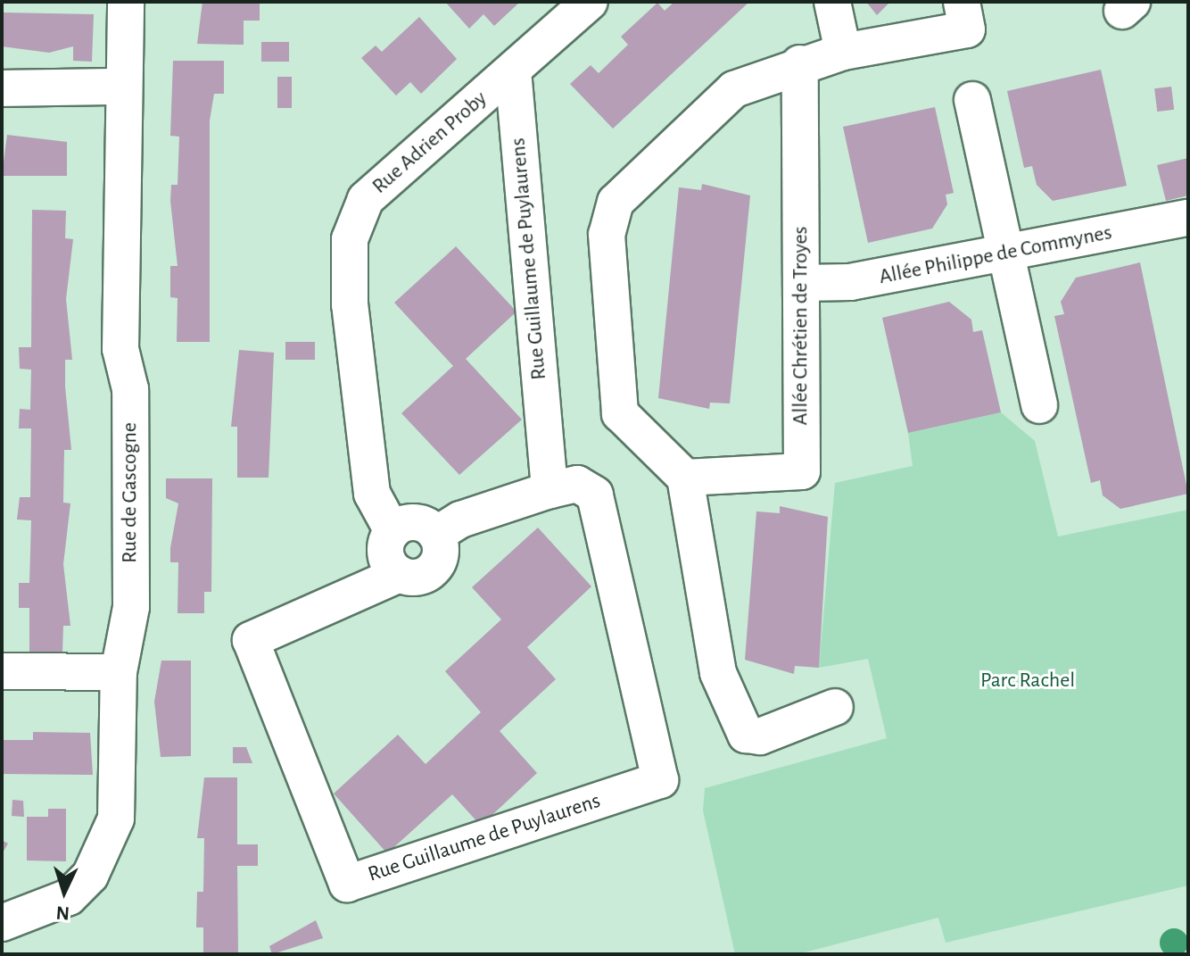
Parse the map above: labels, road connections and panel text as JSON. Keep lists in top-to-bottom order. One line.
{"streets":{"street":["Rue Adrien Proby","Allée Philippe de Commynes","Rue Guillaume de Puylaurens","Allée Chrétien de Troyes","Rue de Gascogne"]},"crossings":[["Rue Adrien Proby","Rue Guillaume de Puylaurens"],["Allée Philippe de Commynes","Allée Chrétien de Troyes"]],"parks":["Parc Rachel"],"north":"bottom"}
